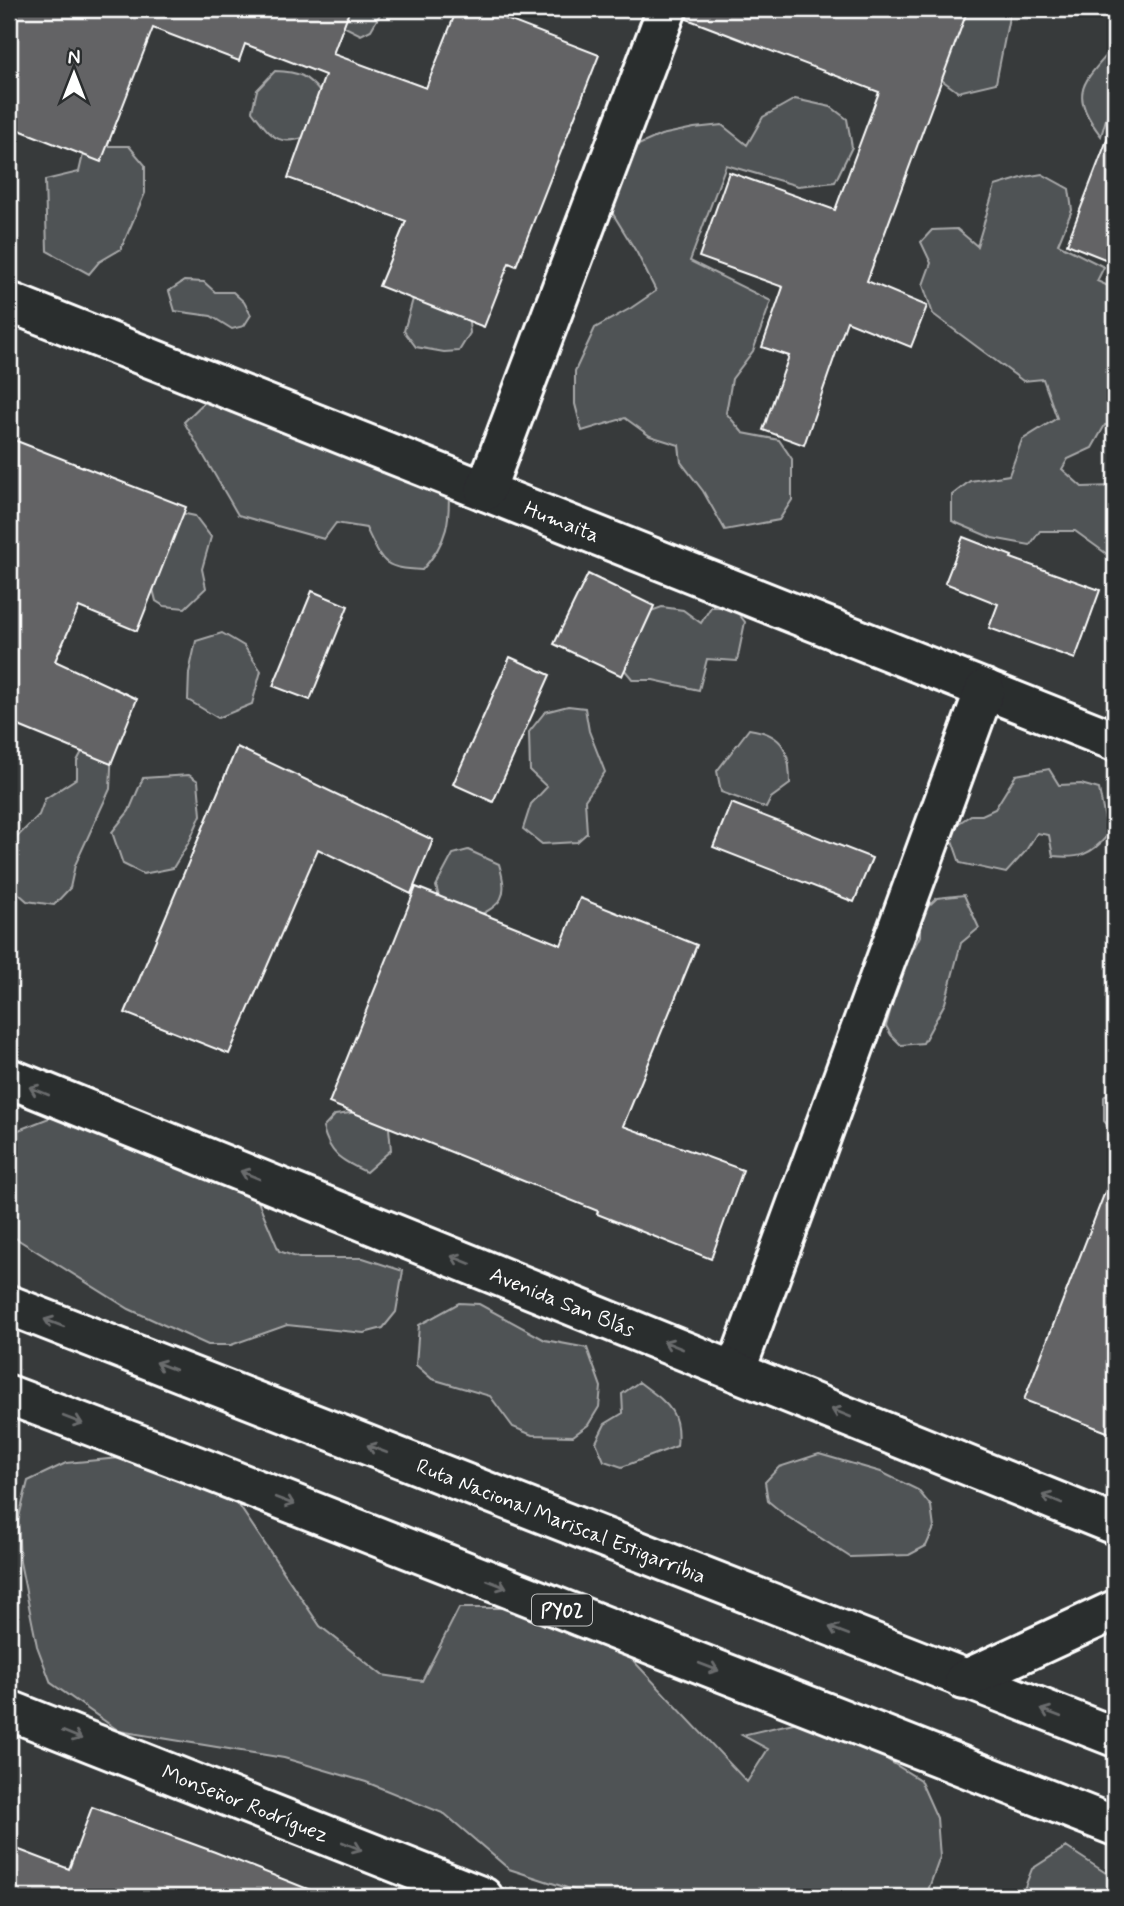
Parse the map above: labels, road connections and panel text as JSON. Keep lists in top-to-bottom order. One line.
{"streets":{"main road":["Humaita","Avenida San Blás","Ruta Nacional Mariscal Estigarribia","PY02","Monseñor Rodríguez"]},"north":"top"}
